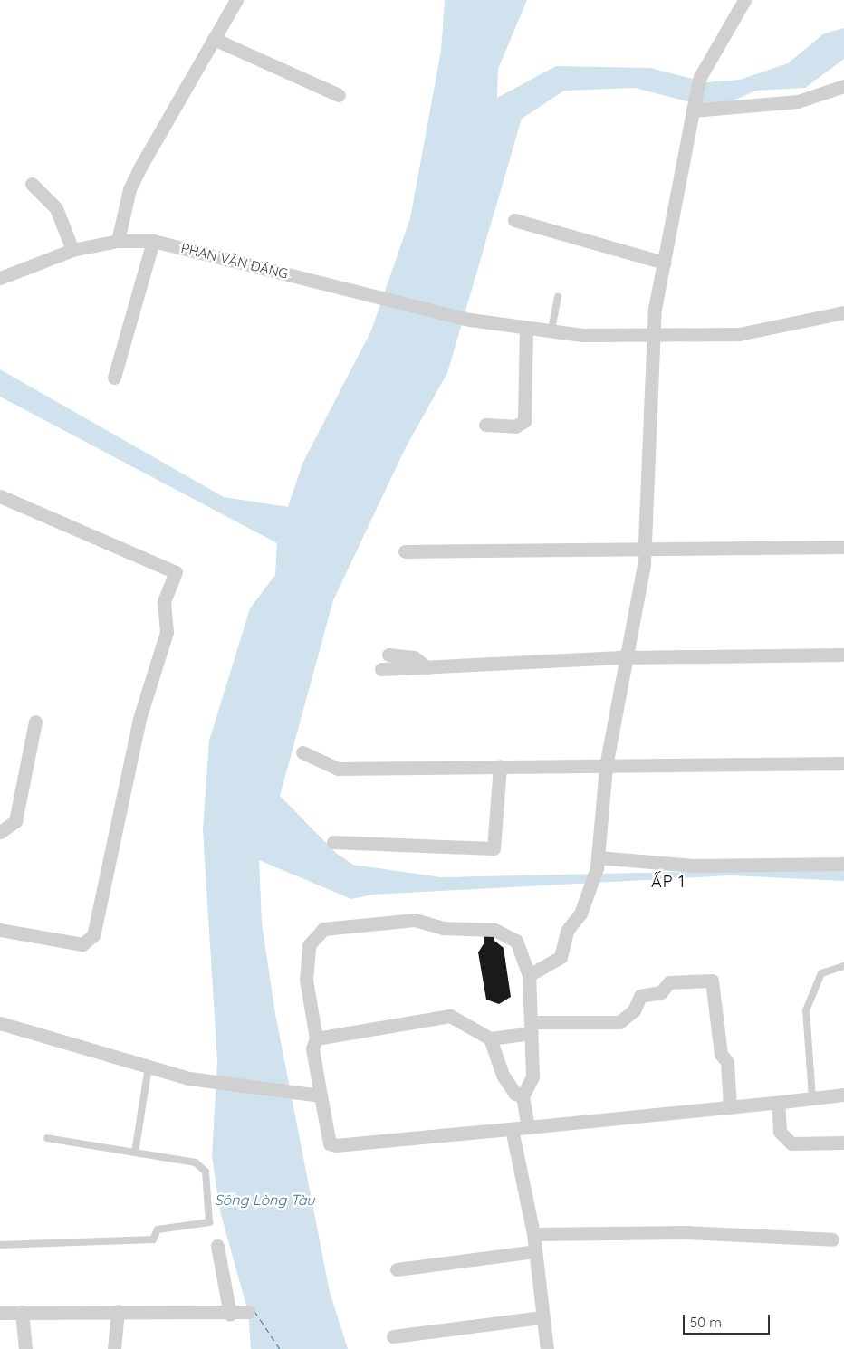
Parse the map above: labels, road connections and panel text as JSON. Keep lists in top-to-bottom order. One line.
{"streets":{"street":["PHAN VĂN ĐÁNG"]},"districts":["ẤP 1"],"water":["Sông Lòng Tàu"],"scale_bar":"50 m"}
